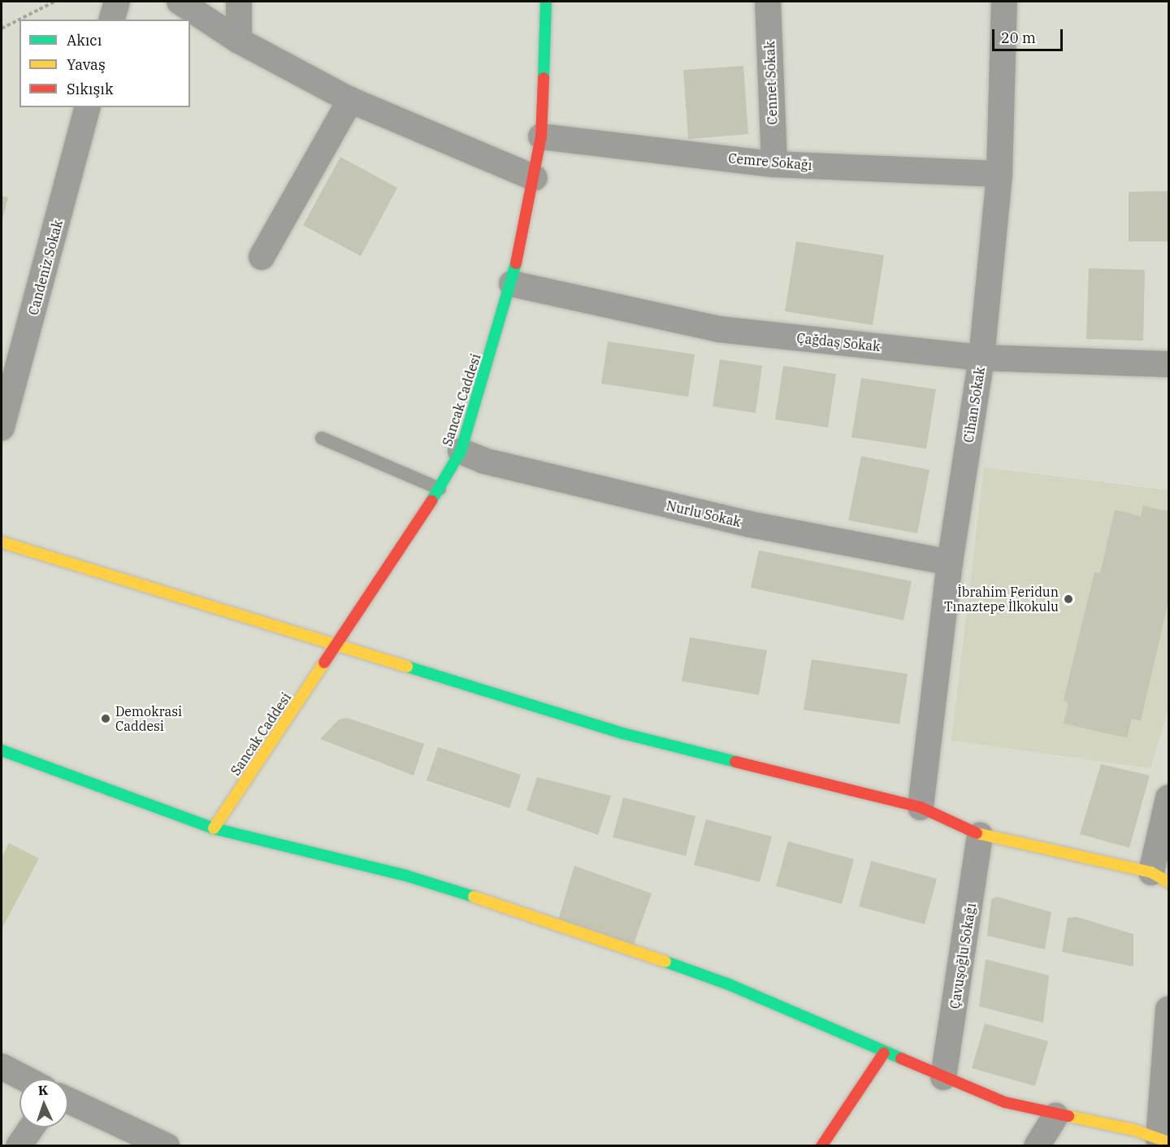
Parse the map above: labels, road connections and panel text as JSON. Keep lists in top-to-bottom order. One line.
{"streets":{"street":["Cennet Sokak","Cemre Sokağı","Candeniz Sokak","Çağdaş Sokak","Sancak Caddesi","Cihan Sokak","Nurlu Sokak","Çavuşoğlu Sokağı"]},"crossings":[["Cennet Sokak","Cemre Sokağı"],["Cemre Sokağı","Sancak Caddesi"],["Cemre Sokağı","Cihan Sokak"],["Çağdaş Sokak","Sancak Caddesi"],["Çağdaş Sokak","Cihan Sokak"],["Sancak Caddesi","Nurlu Sokak"],["Cihan Sokak","Nurlu Sokak"]],"places":["İbrahim Feridun Tınaztepe İlkokulu","Demokrasi Caddesi"],"legend":["Akıcı","Yavaş","Sıkışık"],"scale_bar":"20 m","north":"top"}
